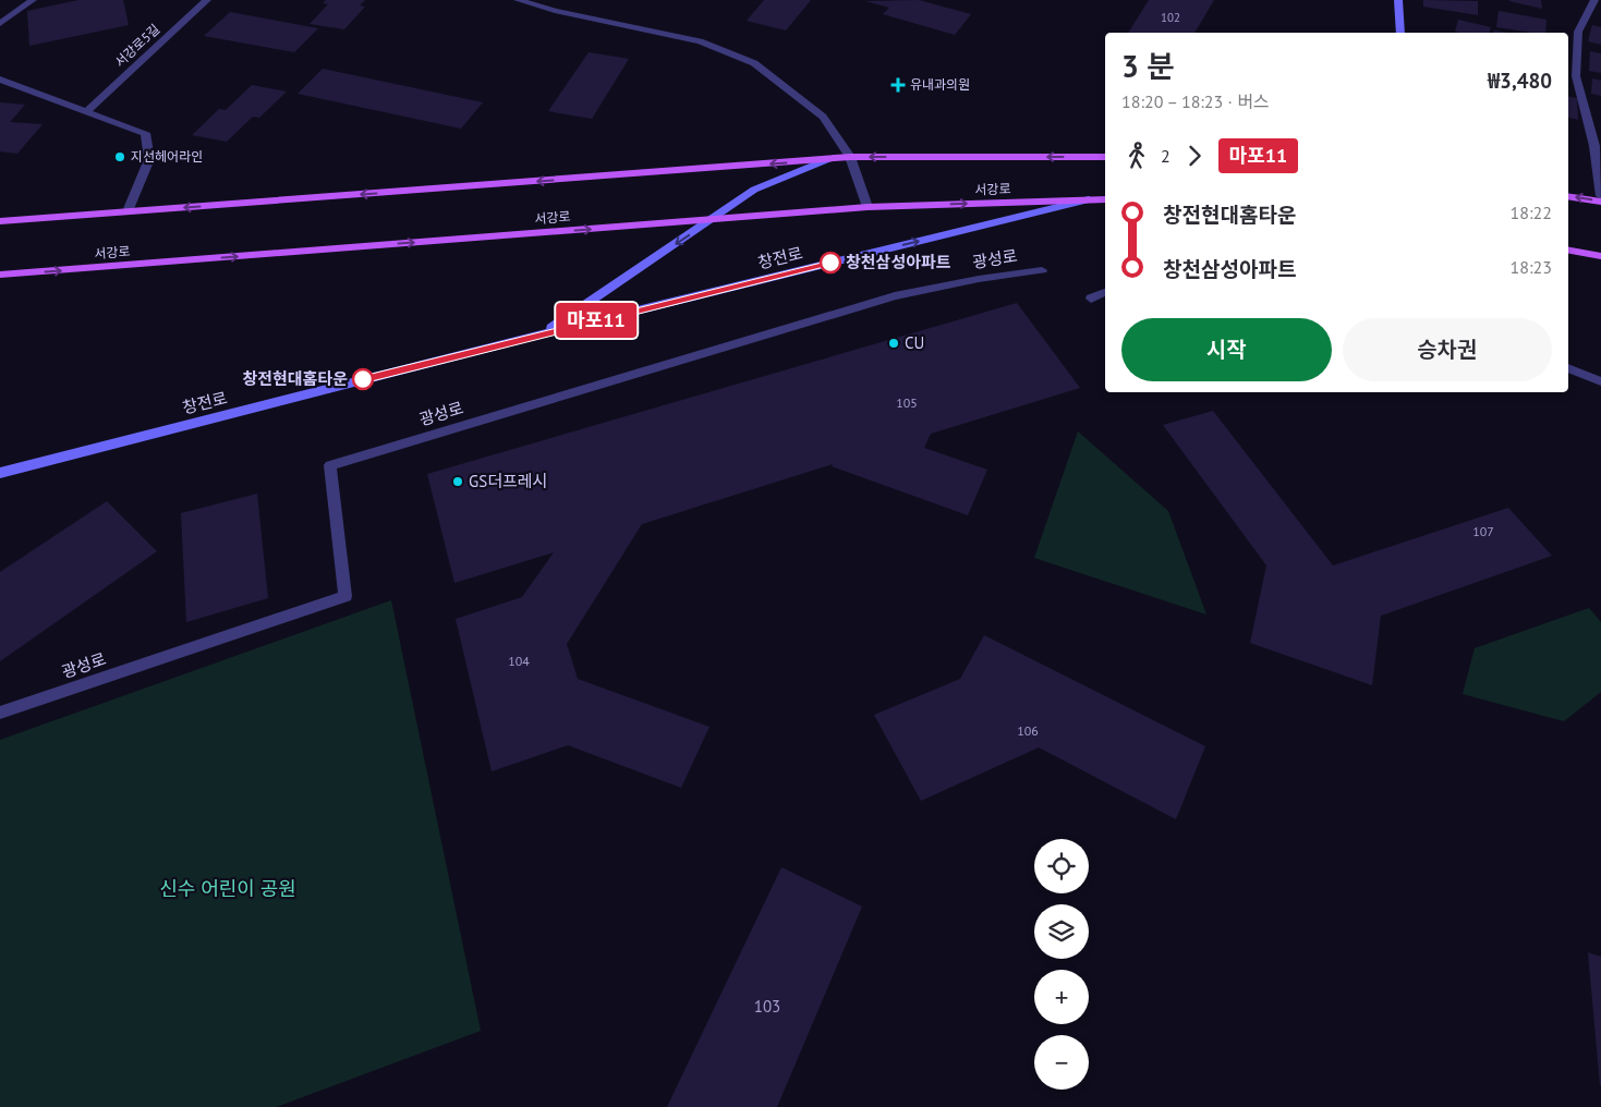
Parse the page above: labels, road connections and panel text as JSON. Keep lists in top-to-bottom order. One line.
{"streets":{"main road":["서강로","창전로"],"street":["서강로5길","광성로"]},"crossings":[["서강로","창전로"]],"parks":["신수 어린이 공원"],"places":{"health":["유내과의원"],"other":["지선헤어라인","창천삼성아파트","CU","창전현대홈타운","GS더프레시"]},"lines":["bus line 마포11"],"house_numbers":["102","105","107","104","106","103"],"page":{"on_map":"마포11","heading":["3 분","18:20 – 18:23 · 버스","₩3,480"],"legs":["2","마포11"],"list":[{"name":"창전현대홈타운","value":"18:22"},{"name":"창천삼성아파트","value":"18:23"}],"buttons":["시작","승차권"],"map_buttons":["+","−"]}}
